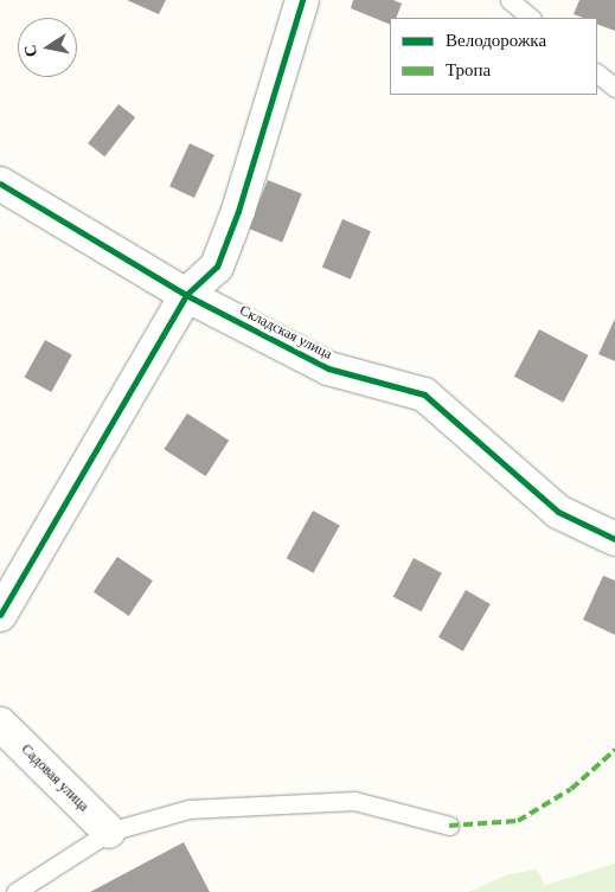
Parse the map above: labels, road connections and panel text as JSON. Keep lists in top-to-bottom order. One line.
{"streets":{"street":["Складская улица","Садовая улица"]},"legend":["Велодорожка","Тропа"],"north":"left"}
